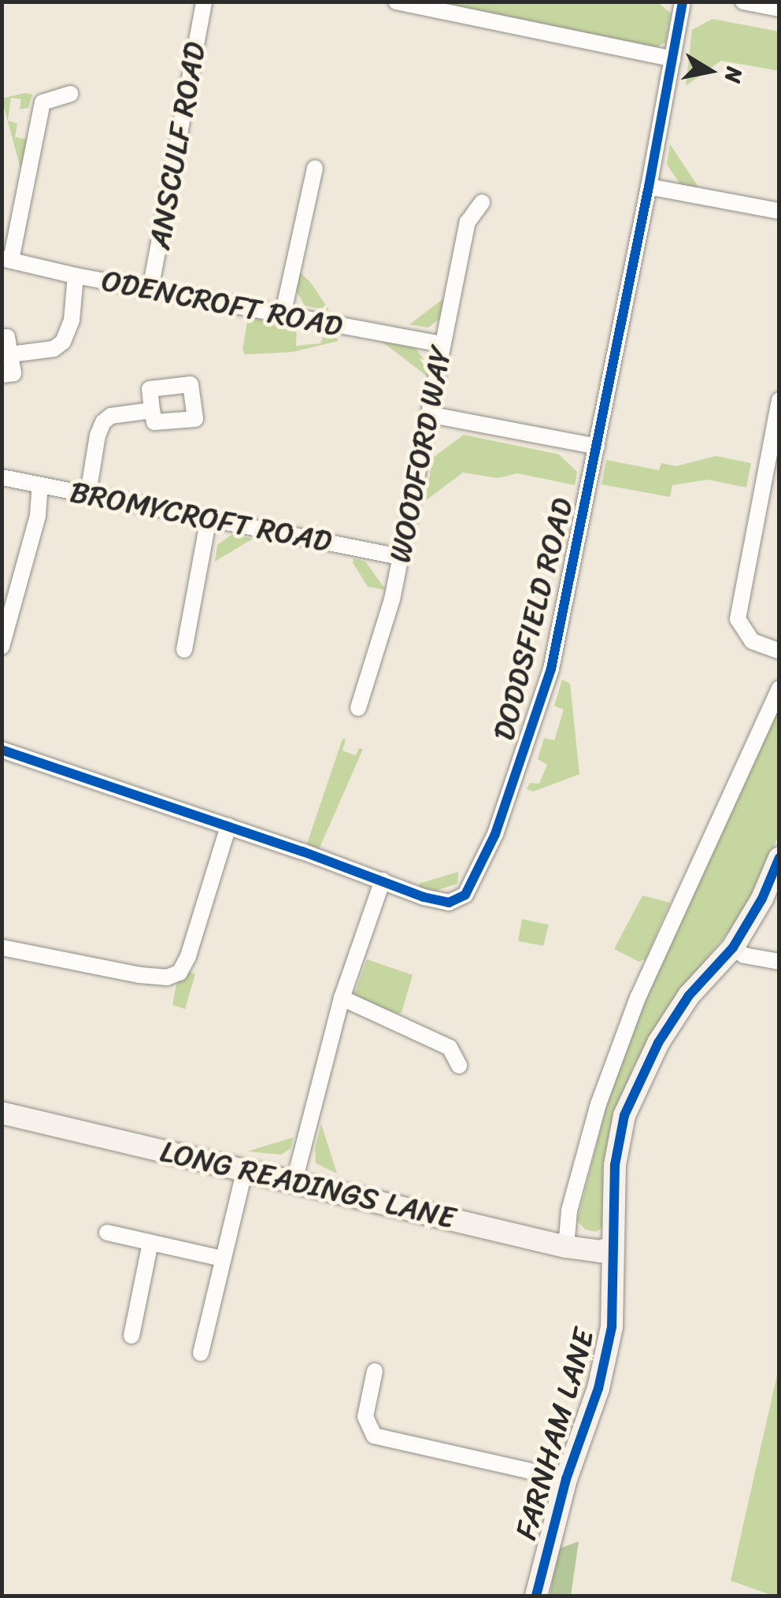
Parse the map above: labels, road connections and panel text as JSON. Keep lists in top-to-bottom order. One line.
{"streets":{"street":["ANSCULF ROAD","ODENCROFT ROAD","WOODFORD WAY","BROMYCROFT ROAD","DODDSFIELD ROAD","LONG READINGS LANE","FARNHAM LANE"]},"crossings":[["ANSCULF ROAD","ODENCROFT ROAD"],["ODENCROFT ROAD","WOODFORD WAY"],["WOODFORD WAY","BROMYCROFT ROAD"],["LONG READINGS LANE","FARNHAM LANE"]],"north":"right"}
